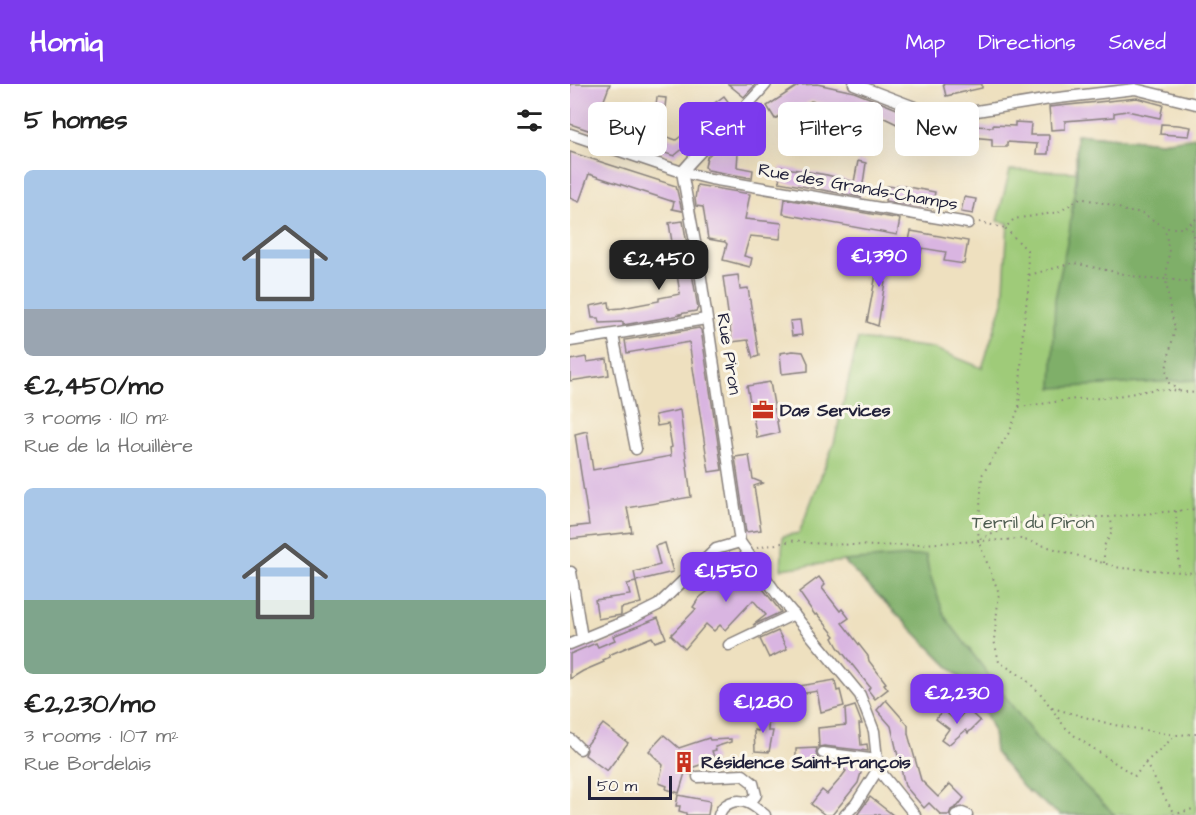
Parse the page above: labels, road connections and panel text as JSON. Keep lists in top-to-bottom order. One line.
{"streets":{"street":["Rue des Grands-Champs","Rue Piron"]},"crossings":[["Rue des Grands-Champs","Rue Piron"]],"parks":["Terril du Piron"],"places":{"office":["Das Services"],"building":["Résidence Saint-François"]},"scale_bar":"50 m","page":{"header":"Homiq","nav":["Map","Directions","Saved"],"heading":"5 homes","chip":["Buy","Rent","Filters","New"],"list":[{"name":"€2,450/mo","note":"3 rooms · 110 m² · Rue de la Houillère"},{"name":"€2,230/mo","note":"3 rooms · 107 m² · Rue Bordelais"}],"price":["€1,390","€2,450","€1,550","€2,230","€1,280"],"scale":"50 m"}}
